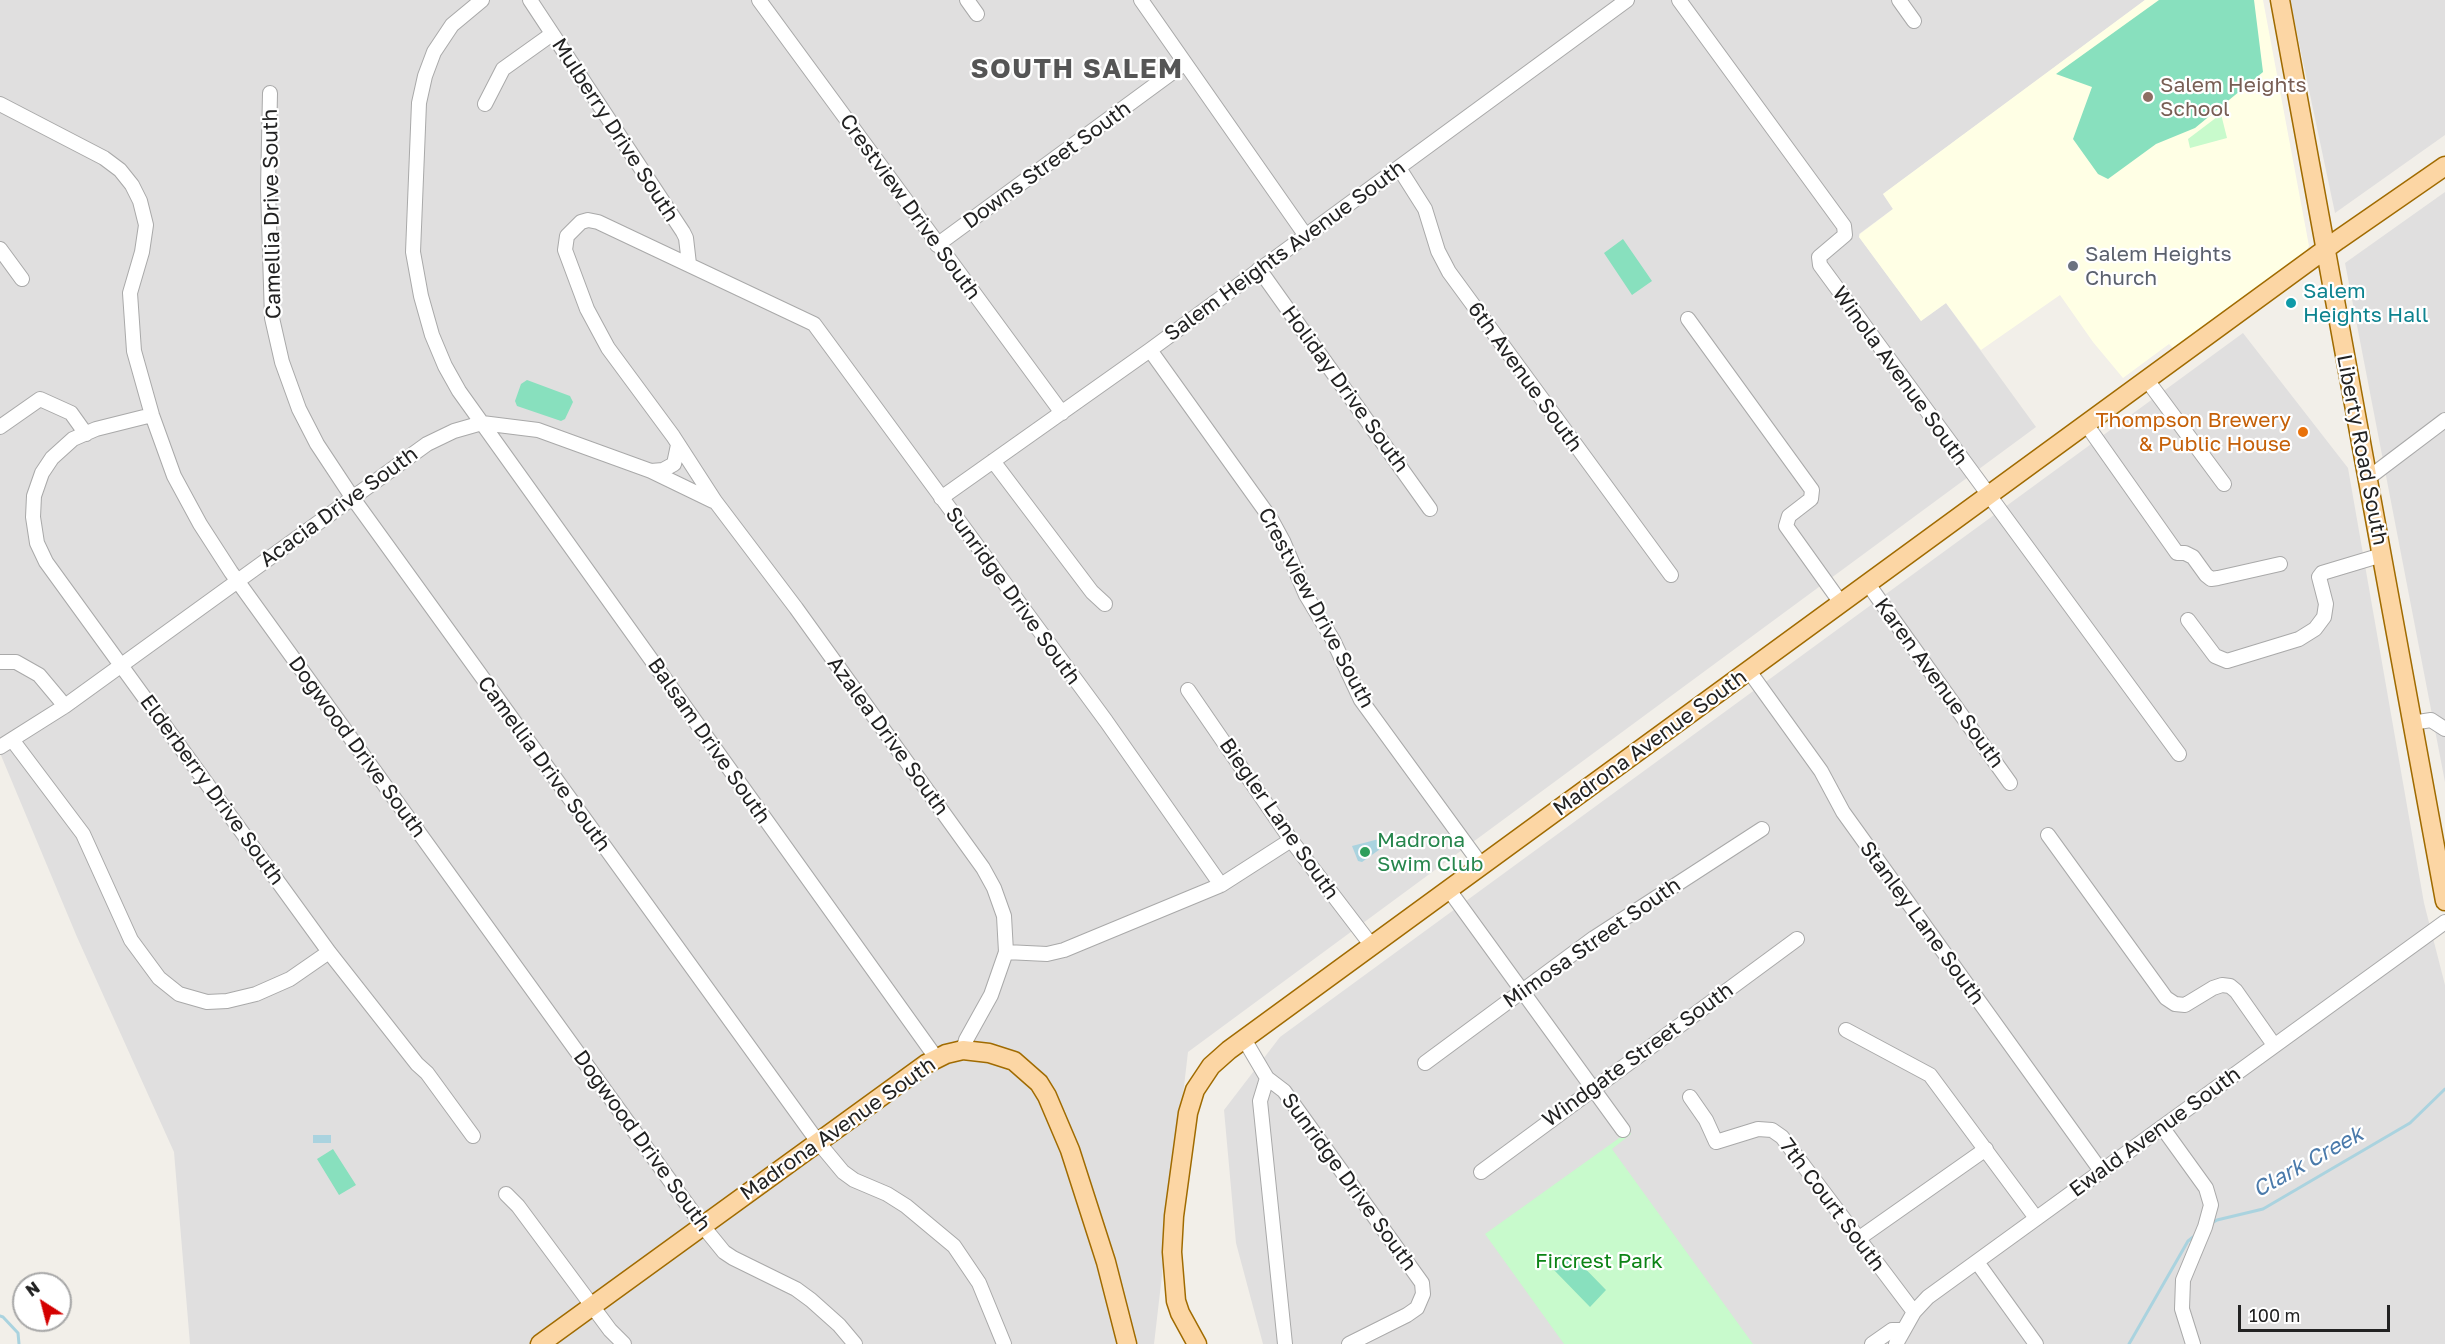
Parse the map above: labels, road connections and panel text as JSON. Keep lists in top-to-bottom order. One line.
{"streets":{"main road":["Liberty Road South","Madrona Avenue South"],"street":["Mulberry Drive South","Downs Street South","Crestview Drive South","Camellia Drive South","Salem Heights Avenue South","Winola Avenue South","6th Avenue South","Holiday Drive South","Acacia Drive South","Sunridge Drive South","Karen Avenue South","Azalea Drive South","Balsam Drive South","Dogwood Drive South","Elderberry Drive South","Biegler Lane South","Stanley Lane South","Mimosa Street South","Windgate Street South","Ewald Avenue South","7th Court South"]},"crossings":[["Mulberry Drive South","Sunridge Drive South"],["Downs Street South","Crestview Drive South"],["Crestview Drive South","Salem Heights Avenue South"],["Crestview Drive South","Madrona Avenue South"],["Camellia Drive South","Acacia Drive South"],["Camellia Drive South","Madrona Avenue South"],["Salem Heights Avenue South","6th Avenue South"],["Salem Heights Avenue South","Holiday Drive South"],["Salem Heights Avenue South","Sunridge Drive South"],["Winola Avenue South","Madrona Avenue South"],["Liberty Road South","Madrona Avenue South"],["Acacia Drive South","Azalea Drive South"],["Acacia Drive South","Balsam Drive South"],["Acacia Drive South","Dogwood Drive South"],["Acacia Drive South","Elderberry Drive South"],["Sunridge Drive South","Azalea Drive South"],["Sunridge Drive South","Madrona Avenue South"],["Karen Avenue South","Madrona Avenue South"],["Azalea Drive South","Madrona Avenue South"],["Balsam Drive South","Madrona Avenue South"],["Madrona Avenue South","Dogwood Drive South"],["Madrona Avenue South","Biegler Lane South"],["Madrona Avenue South","Stanley Lane South"],["Dogwood Drive South","Elderberry Drive South"],["Stanley Lane South","Ewald Avenue South"],["Ewald Avenue South","7th Court South"]],"districts":["SOUTH SALEM"],"water":["Clark Creek"],"parks":["Fircrest Park"],"places":["Salem Heights School","Salem Heights Church","Salem Heights Hall","Thompson Brewery & Public House","Madrona Swim Club"],"scale_bar":"100 m","north":"top left"}
